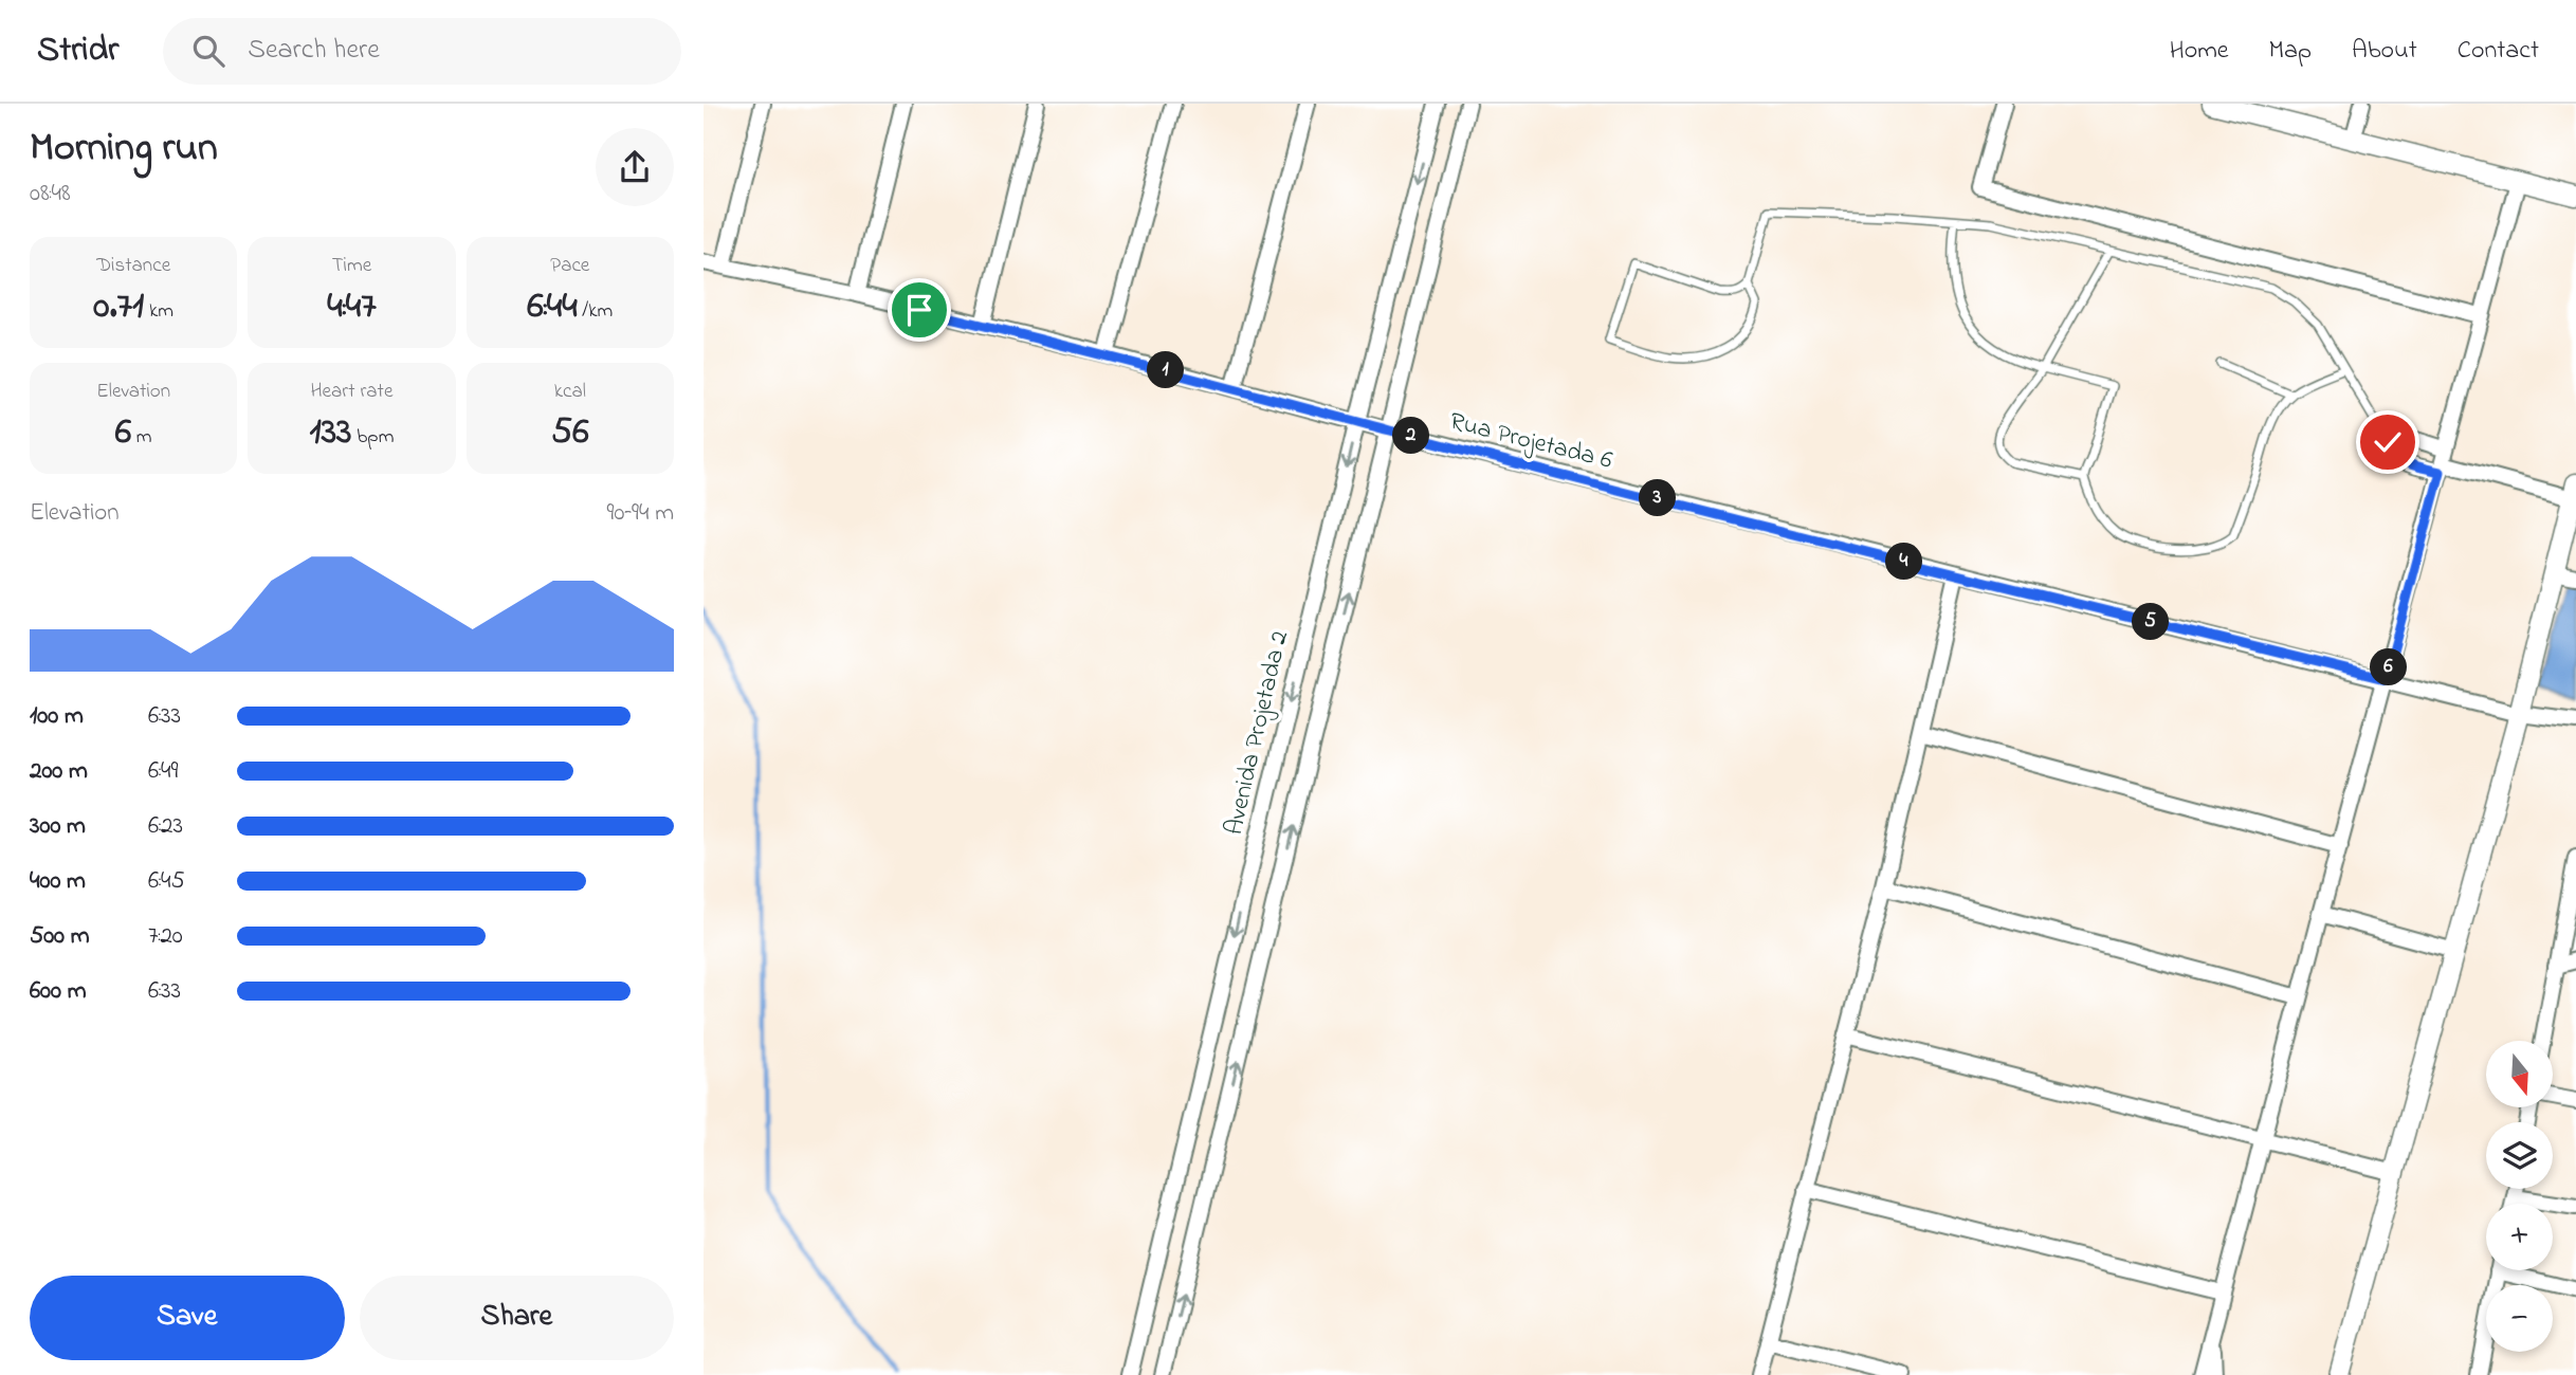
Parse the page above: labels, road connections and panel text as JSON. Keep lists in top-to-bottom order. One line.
{"streets":{"street":["Rua Projetada 6","Avenida Projetada 2"]},"crossings":[["Rua Projetada 6","Avenida Projetada 2"]],"north":"bottom","page":{"header":"Stridr","search":"Search here","nav":["Home","Map","About","Contact"],"heading":["Morning run","08:48"],"stats":[["Distance","0.71 km"],["Time","4:47"],["Pace","6:44 /km"],["Elevation","6 m"],["Heart rate","133 bpm"],["kcal","56"]],"pins":["1","2","3","4","5","6"],"chart":["Elevation","90–94 m"],"list":[{"name":"100 m","note":"6:33"},{"name":"200 m","note":"6:49"},{"name":"300 m","note":"6:23"},{"name":"400 m","note":"6:45"},{"name":"500 m","note":"7:20"},{"name":"600 m","note":"6:33"}],"map_buttons":["+","−"],"buttons":["Save","Share"]}}
